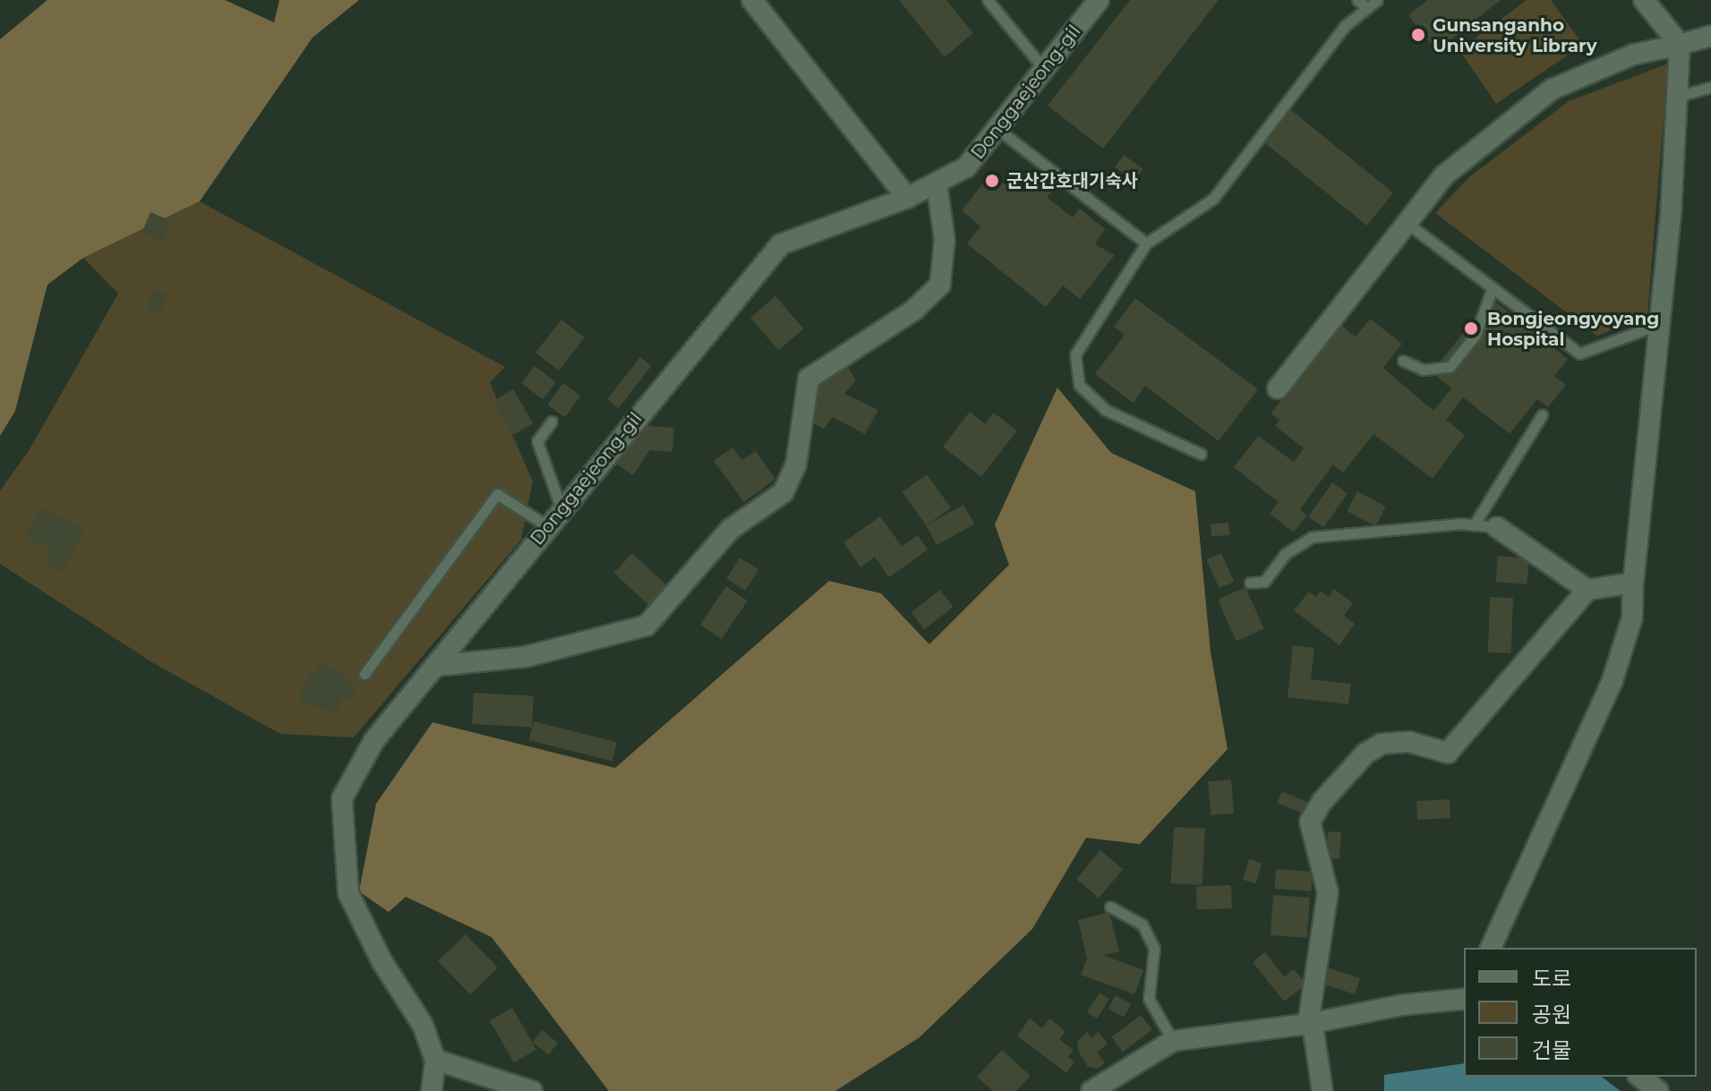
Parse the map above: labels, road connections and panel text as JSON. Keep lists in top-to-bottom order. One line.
{"streets":{"street":["Donggaejeong-gil"]},"places":["Gunsanganho University Library","군산간호대기숙사","Bongjeongyoyang Hospital"],"legend":["도로","공원","건물"]}
